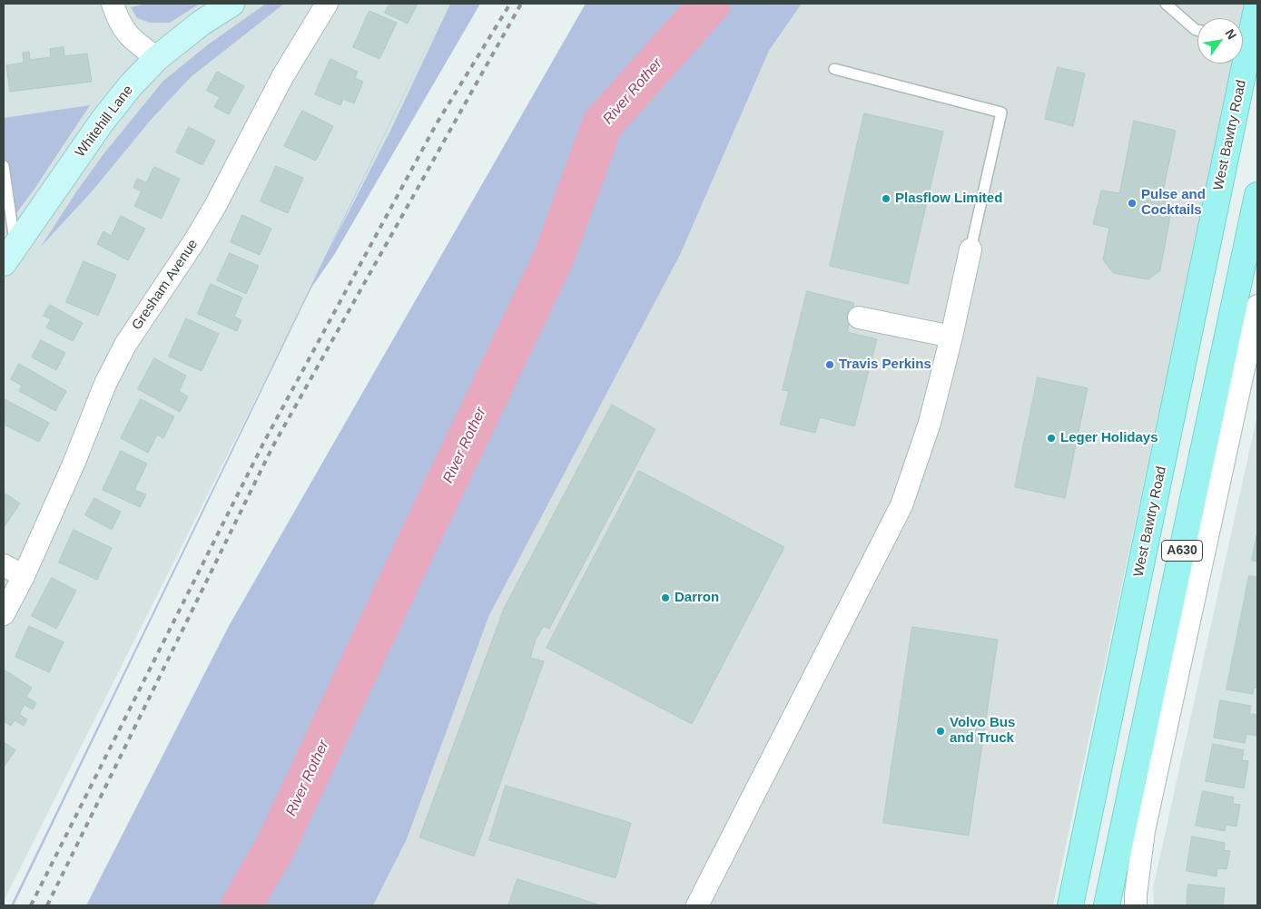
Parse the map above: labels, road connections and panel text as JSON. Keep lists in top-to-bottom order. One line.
{"streets":{"main road":["Whitehill Lane","West Bawtry Road","A630"],"street":["Gresham Avenue"]},"water":["River Rother"],"places":["Plasflow Limited","Pulse and Cocktails","Travis Perkins","Leger Holidays","Darron","Volvo Bus and Truck"],"north":"top right"}
